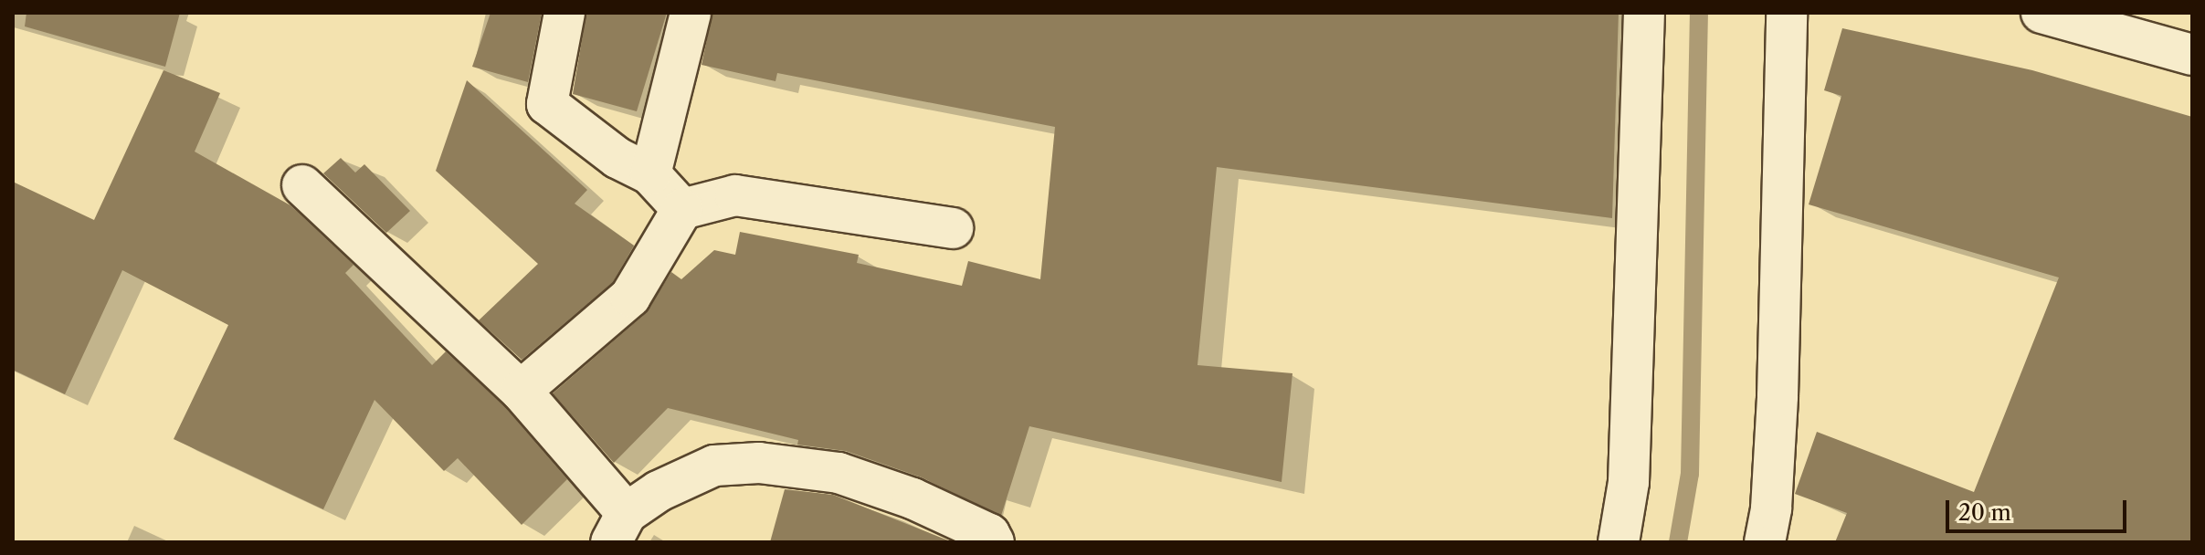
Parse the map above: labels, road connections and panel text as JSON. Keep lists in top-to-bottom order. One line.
{"scale_bar":"20 m"}
